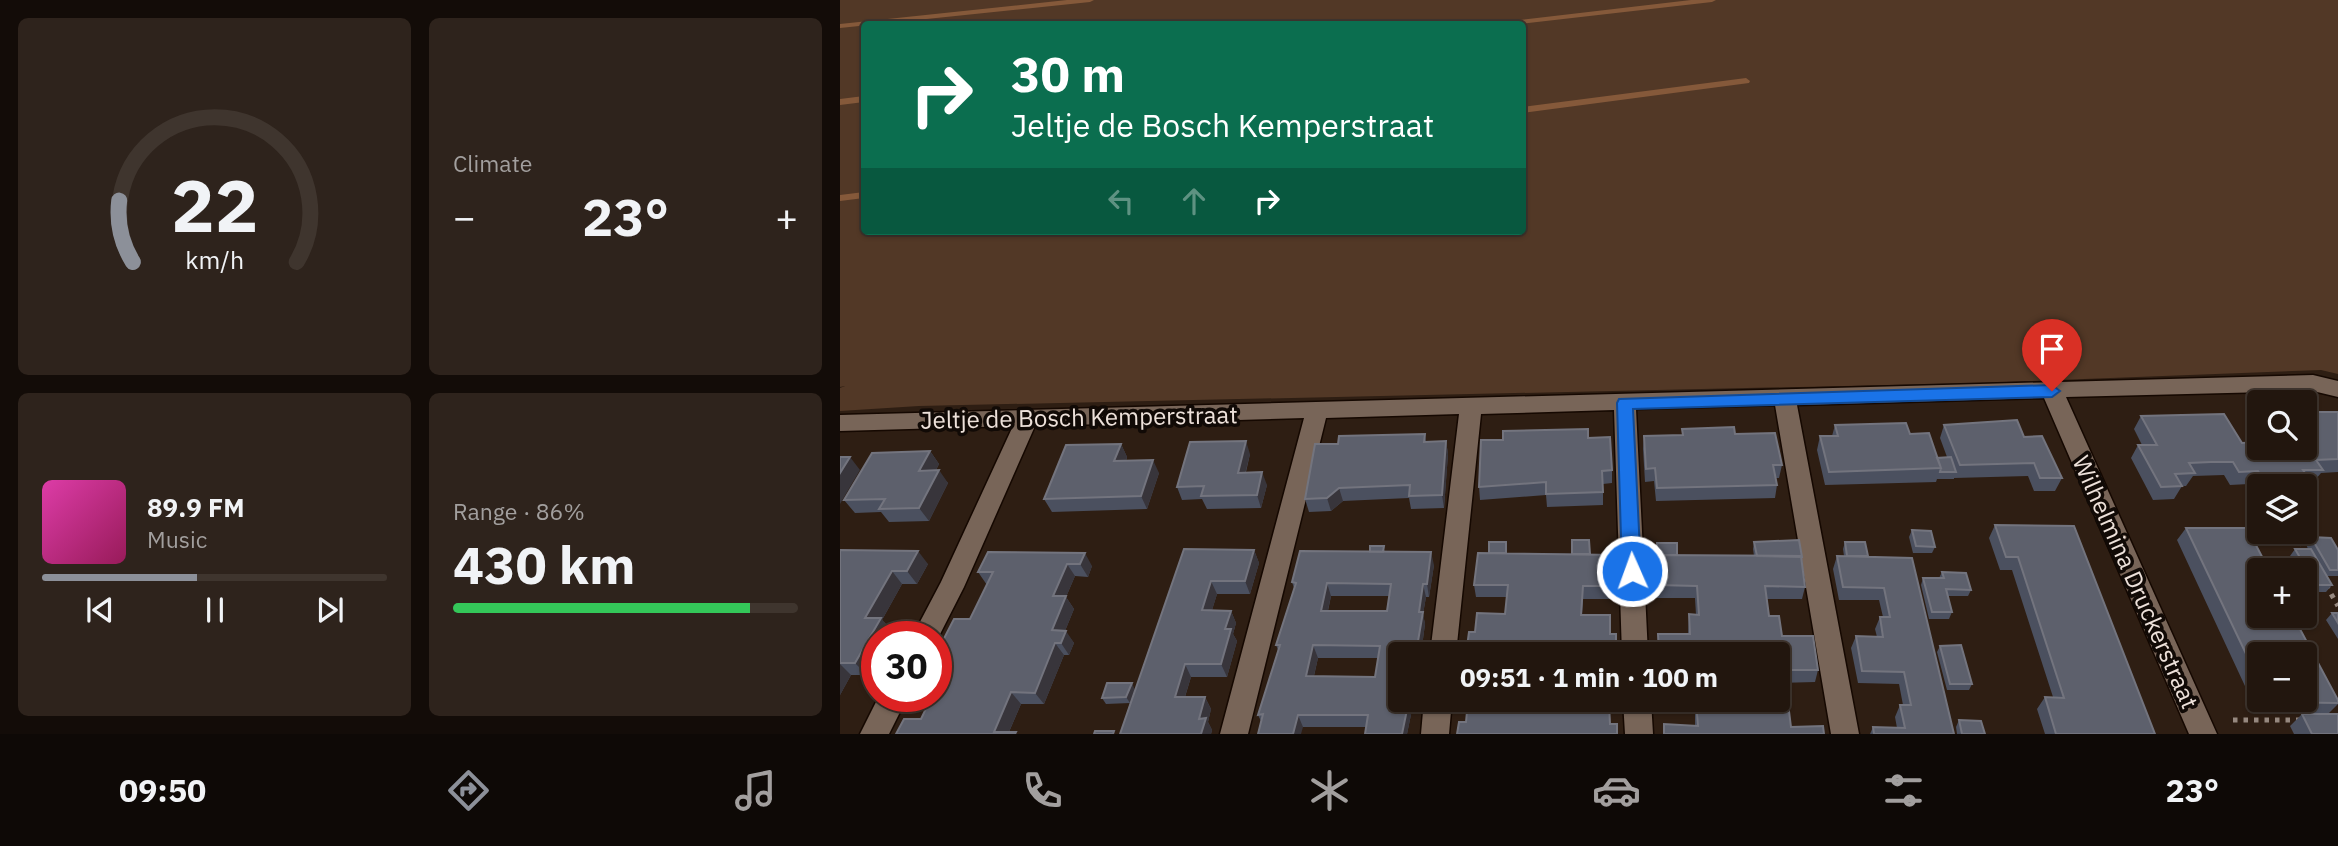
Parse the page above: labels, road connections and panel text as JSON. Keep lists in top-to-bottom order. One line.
{"streets":{"street":["Jeltje de Bosch Kemperstraat","Wilhelmina Druckerstraat"]},"crossings":[["Jeltje de Bosch Kemperstraat","Wilhelmina Druckerstraat"]],"page":{"tile":["Climate",["Range · 86%","430 km"]],"turn":["30 m","Jeltje de Bosch Kemperstraat"],"heat":["−","23°","+"],"map_buttons":["+","−"],"song":["89.9 FM","Music"],"limit":"30","trip":"09:51 · 1 min · 100 m","tabs":["09:50","23°"],"gauge":["22","km/h"]}}
